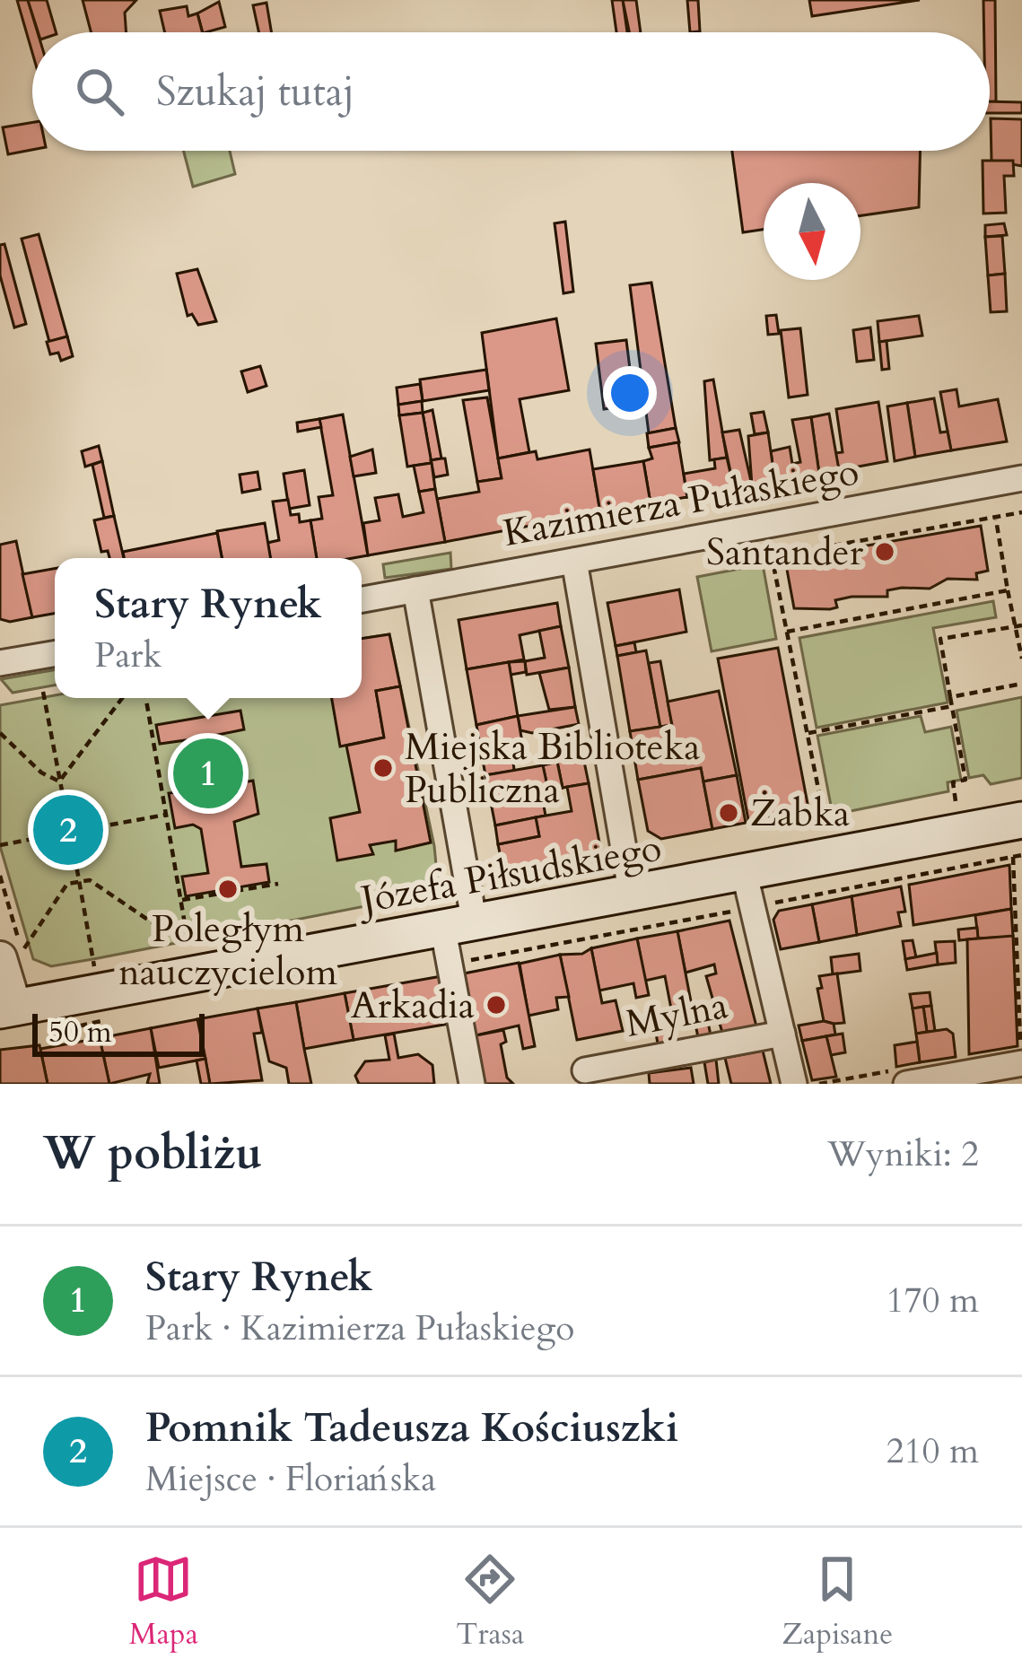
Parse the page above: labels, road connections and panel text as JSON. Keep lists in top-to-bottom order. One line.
{"streets":{"main road":["Józefa Piłsudskiego"],"street":["Kazimierza Pułaskiego","Mylna"]},"places":["Santander","Miejska Biblioteka Publiczna","Żabka","Poległym nauczycielom","Arkadia"],"scale_bar":"50 m","north":"bottom","page":{"search":"Szukaj tutaj","popup":["Stary Rynek","Park"],"pins":["1","2"],"scale":"50 m","heading":["W pobliżu","Wyniki: 2"],"list":[{"mark":"1","name":"Stary Rynek","note":"Park · Kazimierza Pułaskiego","value":"170 m"},{"mark":"2","name":"Pomnik Tadeusza Kościuszki","note":"Miejsce · Floriańska","value":"210 m"}],"nav":["Mapa","Trasa","Zapisane"]}}
